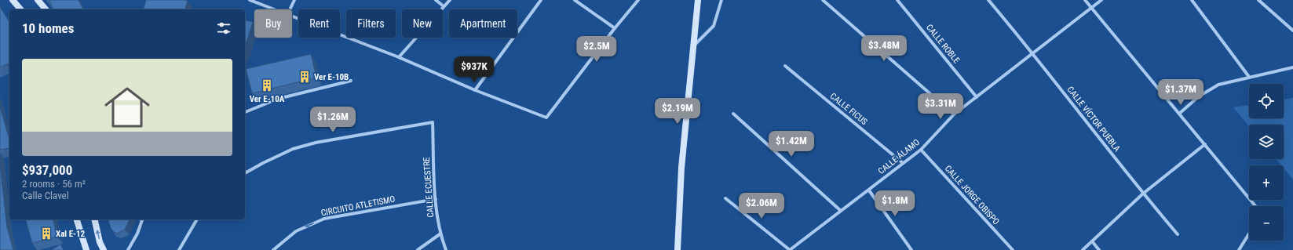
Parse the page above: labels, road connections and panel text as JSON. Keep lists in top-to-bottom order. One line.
{"streets":{"street":["CALLE ROBLE","CALLE FICUS","CALLE VÍCTOR PUEBLA","CALLE ÁLAMO","CALLE ECUESTRE","CALLE JORGE OBISPO","CIRCUITO ATLETISMO"]},"crossings":[["CALLE ROBLE","CALLE ÁLAMO"],["CALLE FICUS","CALLE ÁLAMO"],["CALLE VÍCTOR PUEBLA","CALLE ÁLAMO"],["CALLE ÁLAMO","CALLE JORGE OBISPO"],["CALLE ECUESTRE","CIRCUITO ATLETISMO"]],"one_way":["CIRCUITO ATLETISMO"],"places":{"building":["Ver E-10B","Ver E-10A","Xal E-12"]},"page":{"chip":["Buy","Rent","Filters","New","Apartment"],"heading":"10 homes","price":["$3.48M","$2.5M","$937K","$1.37M","$3.31M","$2.19M","$1.26M","$1.42M","$1.8M","$2.06M"],"list":[{"name":"$937,000","note":"2 rooms · 56 m² · Calle Clavel"}],"map_buttons":["+","−"]}}
